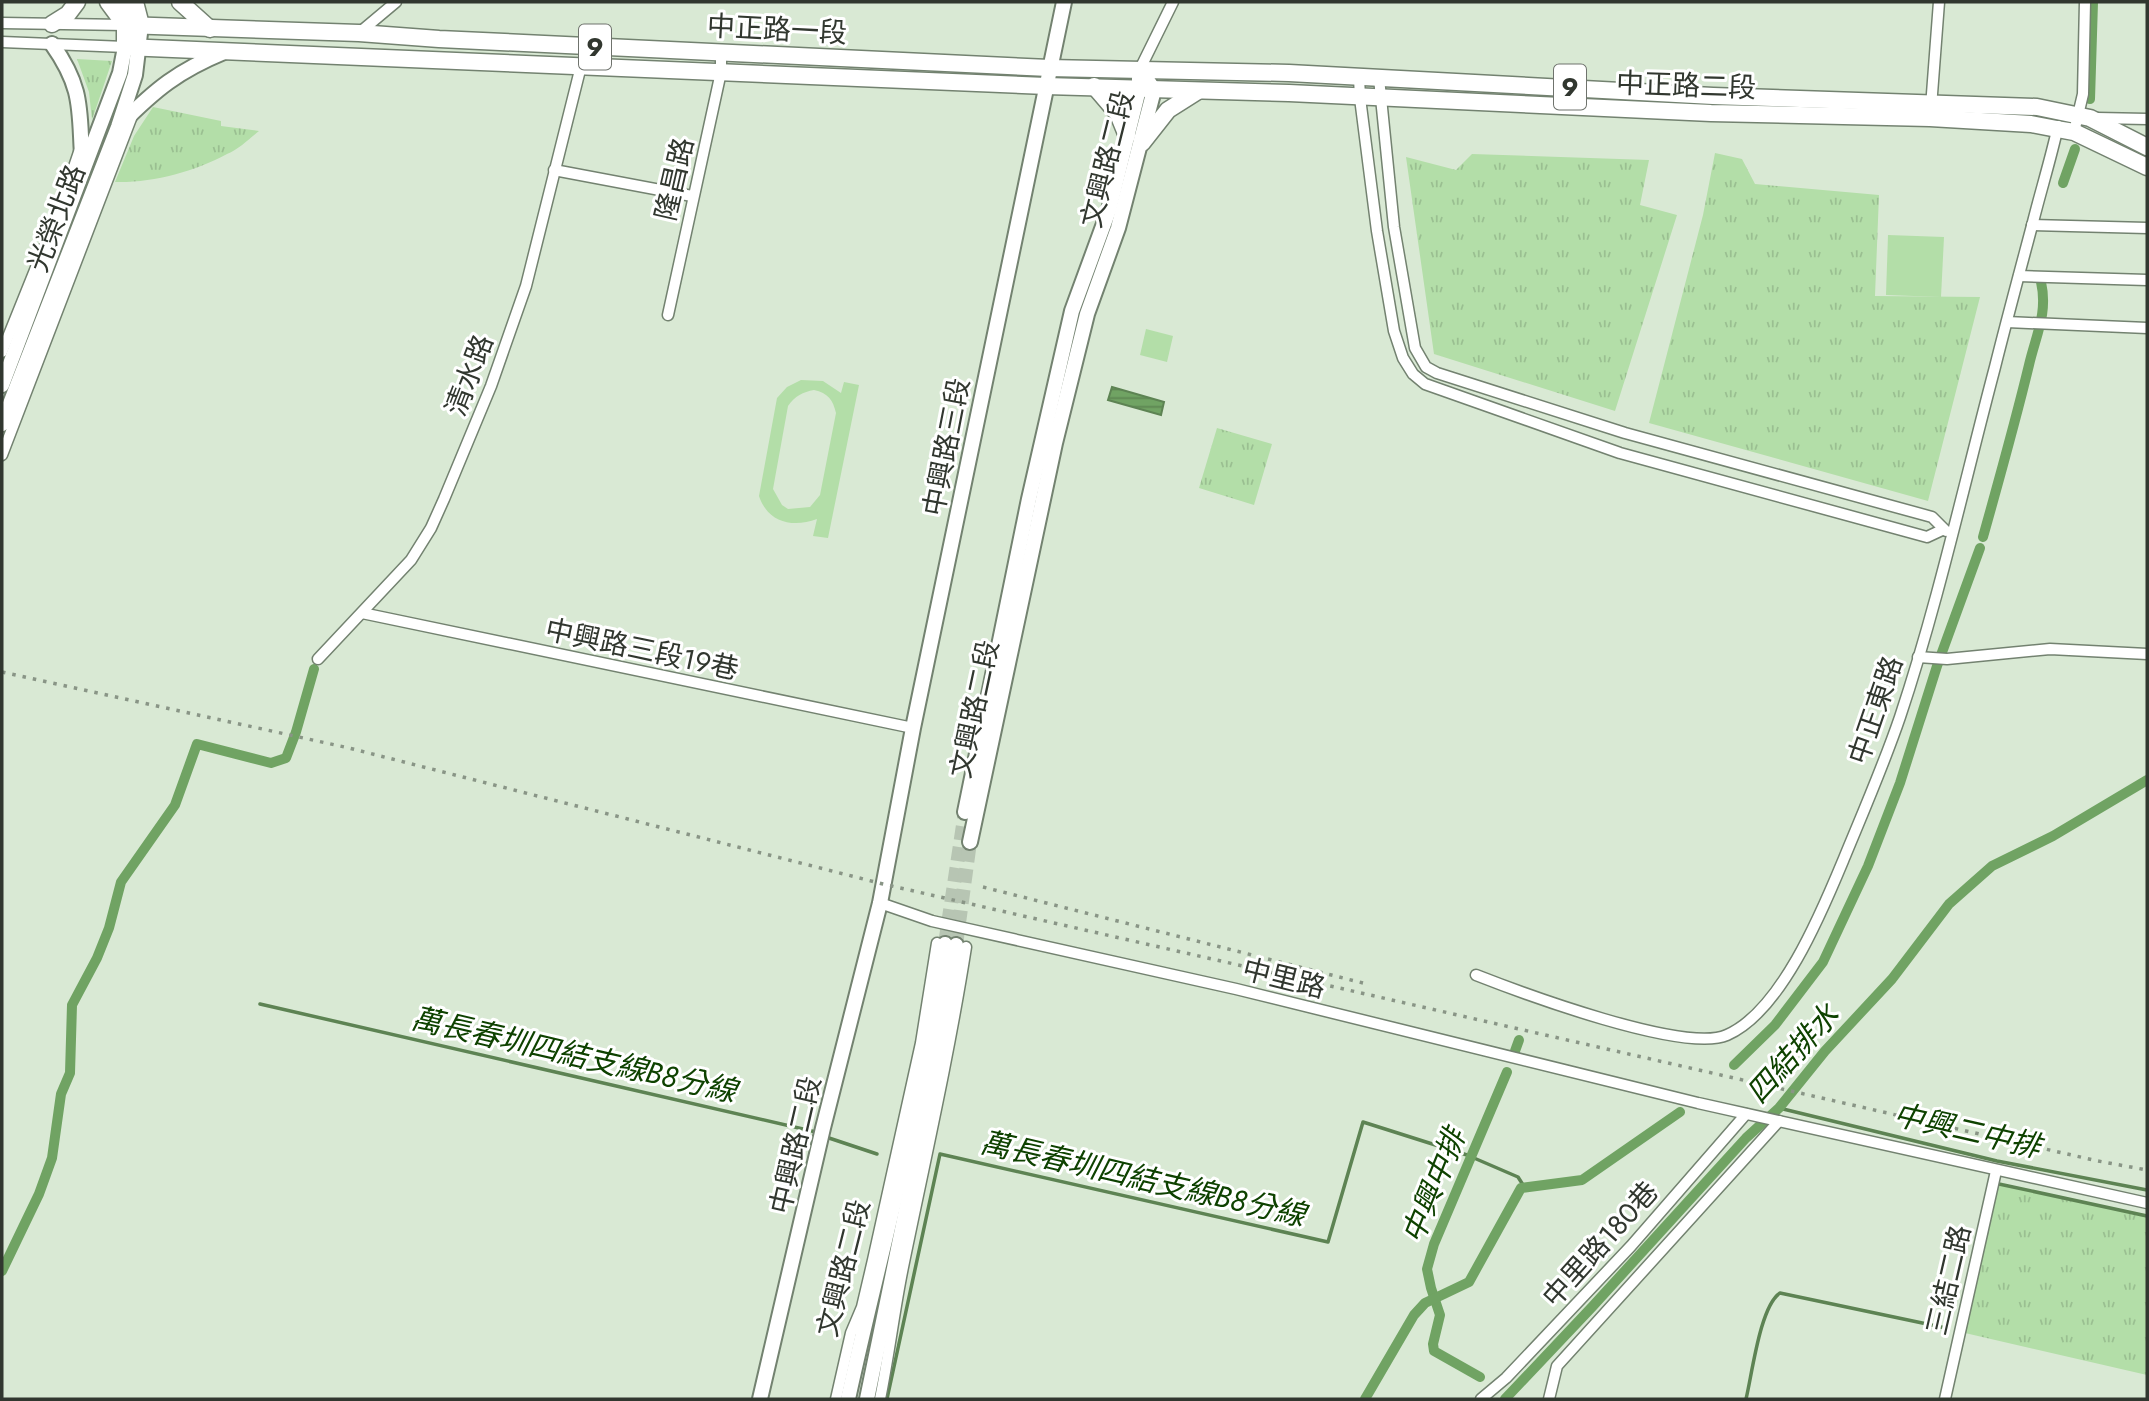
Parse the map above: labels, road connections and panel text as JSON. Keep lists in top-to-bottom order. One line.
{"streets":{"main road":["中正路一段","9","中正路二段"],"street":["文興路二段","隆昌路","光榮北路","清水路","中興路三段","中興路三段19巷","中正東路","中里路","中興路二段","中里路180巷","三結二路"]},"crossings":[["中正路一段","中正路二段"],["中正路一段","隆昌路"],["中正路一段","光榮北路"],["中正路一段","清水路"],["中正路一段","中興路三段"],["中正路二段","文興路二段"],["中正路二段","中興路三段"],["中正路二段","中正東路"],["清水路","中興路三段19巷"],["中興路三段","中興路三段19巷"],["中興路三段","中里路"],["中興路三段","中興路二段"],["中里路","中興路二段"],["中里路","中里路180巷"]],"water":["四結排水","萬長春圳四結支線B8分線","中興二中排","中興中排"]}
